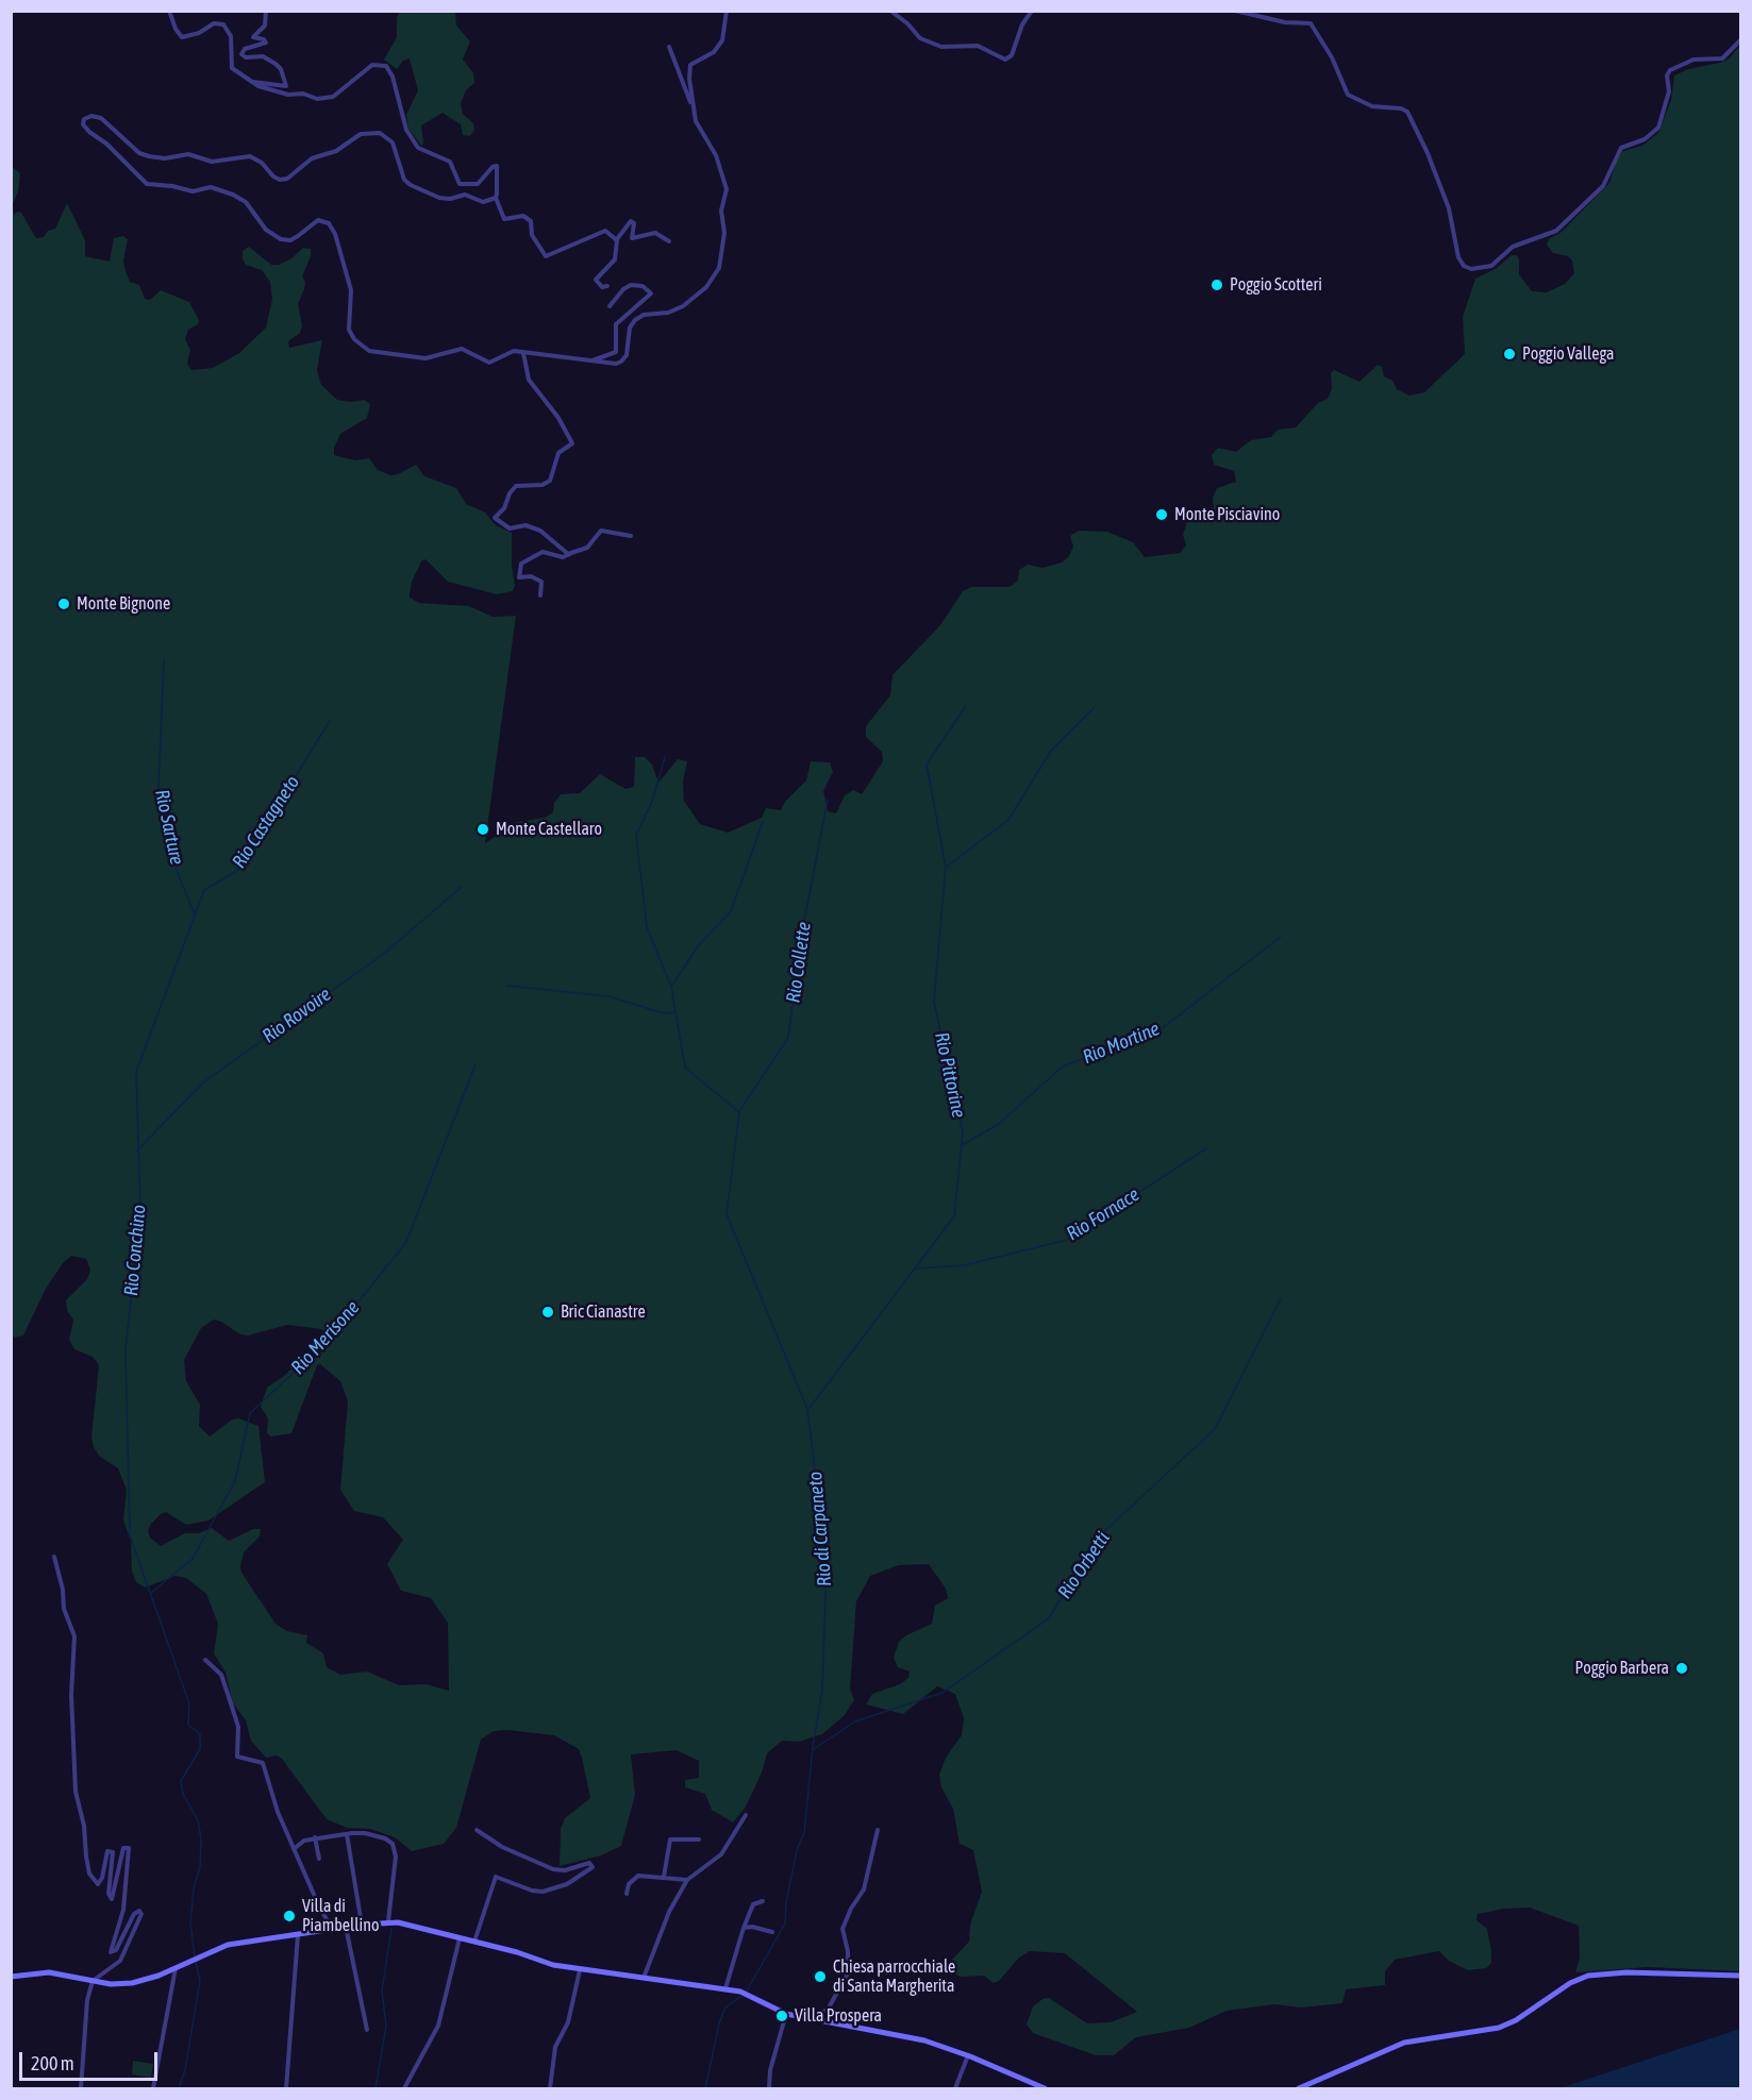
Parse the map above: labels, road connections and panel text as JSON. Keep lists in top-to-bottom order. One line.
{"water":["Rio Castagneto","Rio Sarture","Rio Collette","Rio Rovoire","Rio Mortine","Rio Pittorine","Rio Fornace","Rio Conchino","Rio Merisone","Rio di Carpaneto","Rio Orbetti"],"places":["Poggio Scotteri","Poggio Vallega","Monte Pisciavino","Monte Bignone","Monte Castellaro","Bric Cianastre","Poggio Barbera","Villa di Piambellino","Chiesa parrocchiale di Santa Margherita","Villa Prospera"],"scale_bar":"200 m"}
